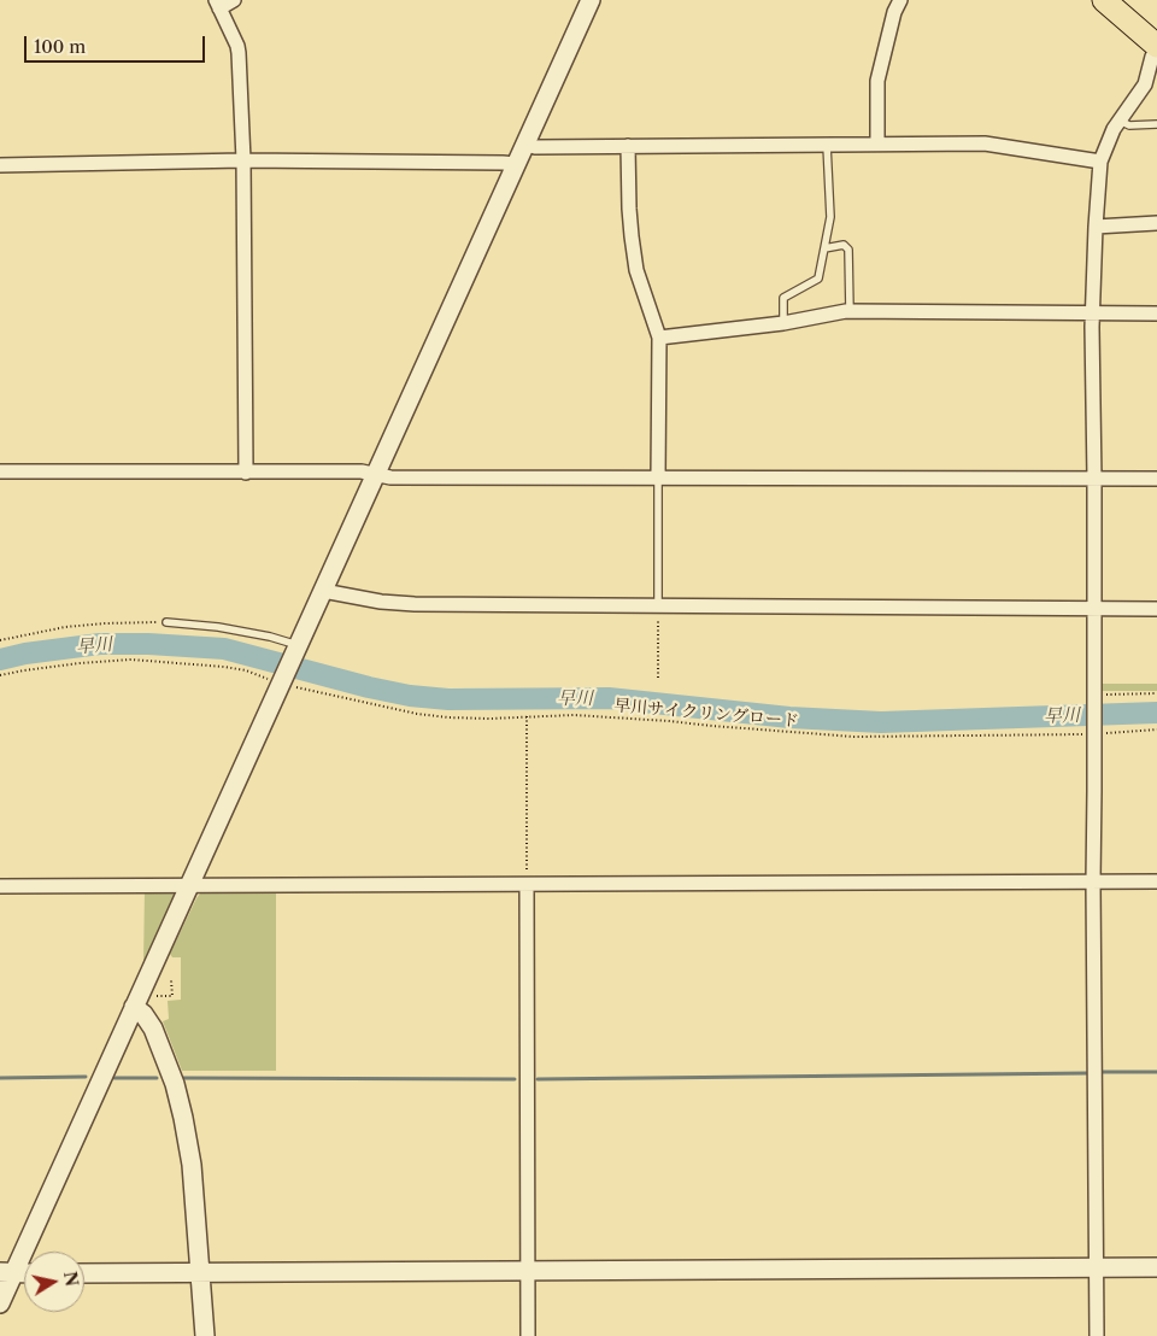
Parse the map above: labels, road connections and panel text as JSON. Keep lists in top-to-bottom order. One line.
{"streets":{"path":["早川サイクリングロード"]},"water":["早川"],"scale_bar":"100 m","north":"right"}
